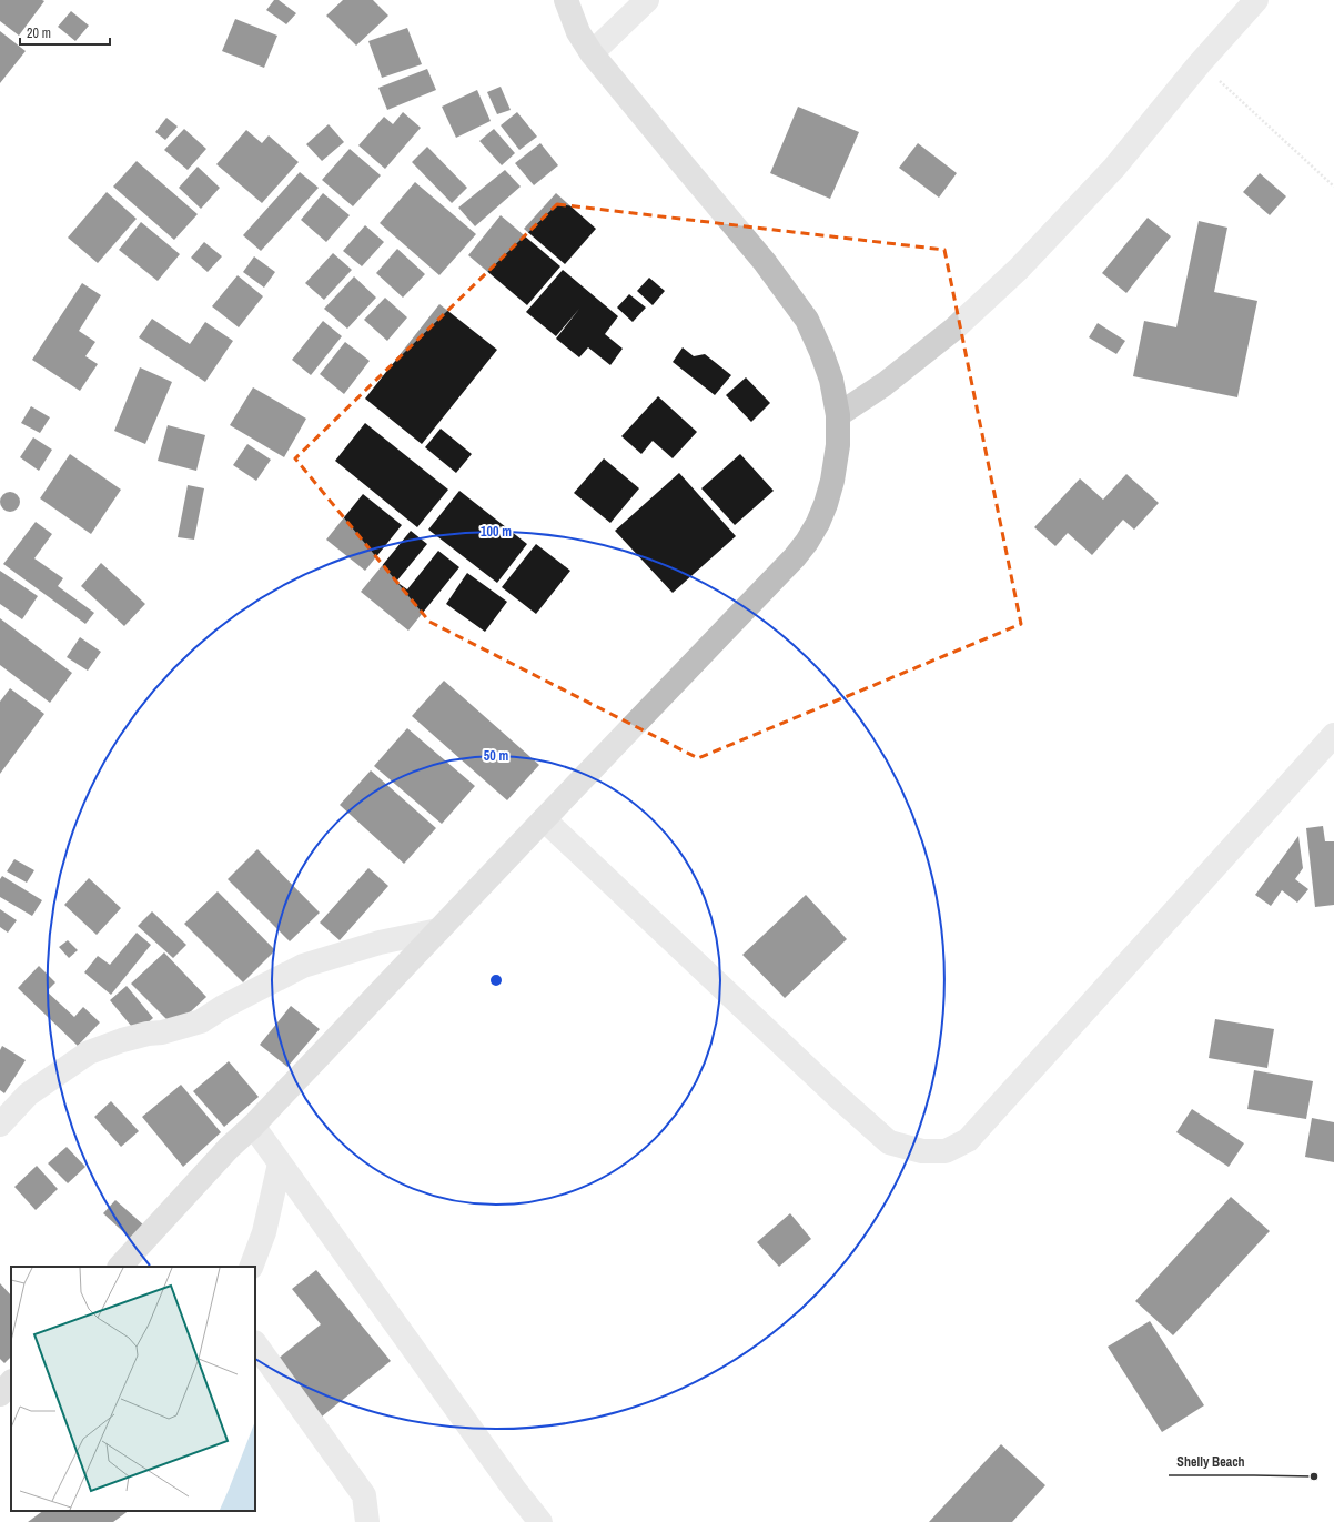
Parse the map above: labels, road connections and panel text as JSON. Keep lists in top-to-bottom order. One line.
{"places":["Shelly Beach"],"scale_bar":"20 m","rings":["100 m","50 m"]}
